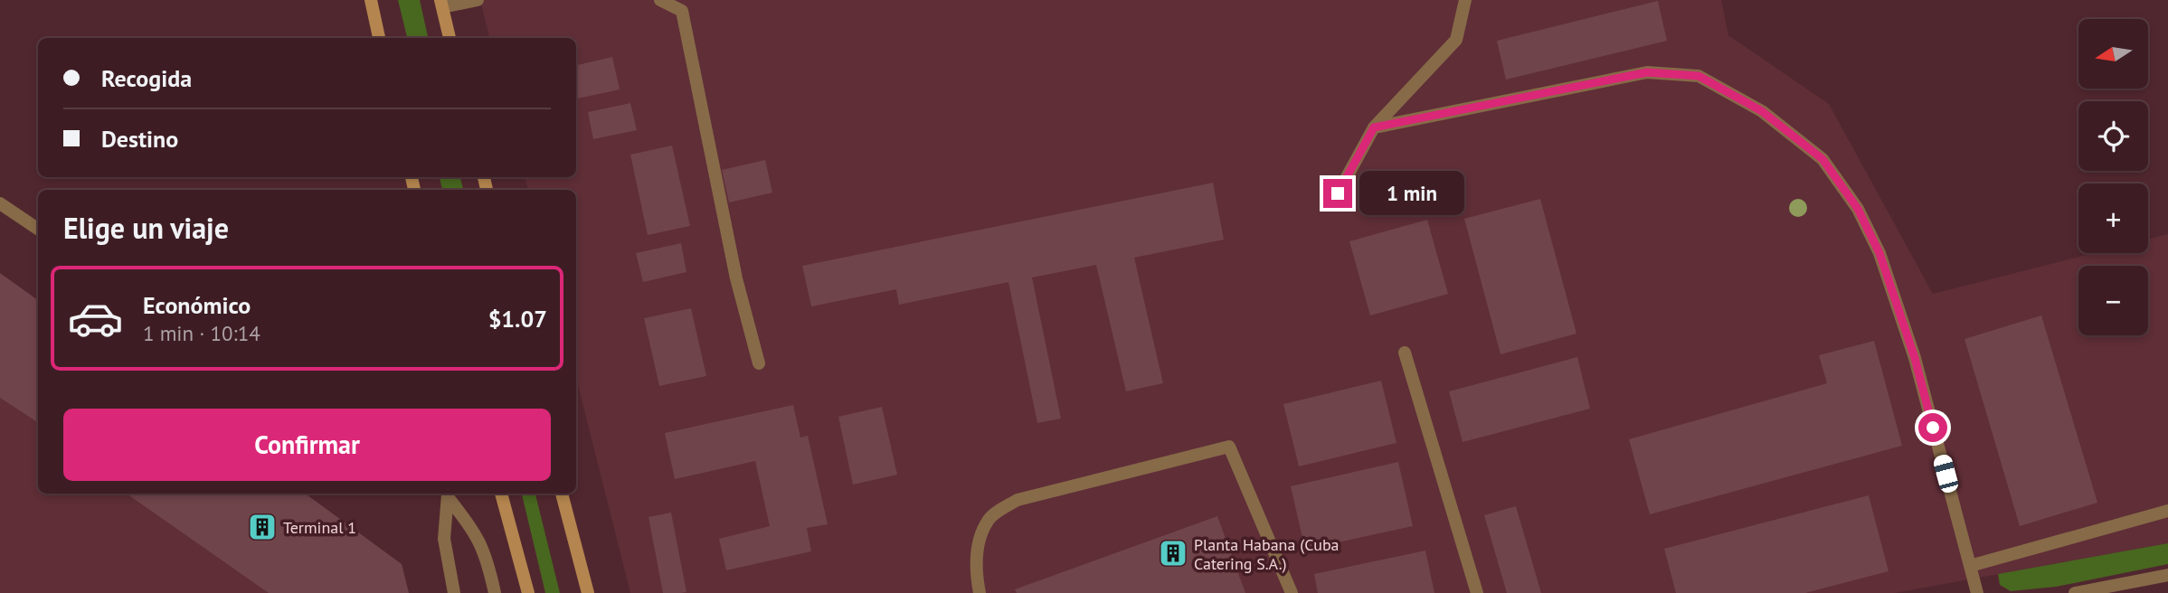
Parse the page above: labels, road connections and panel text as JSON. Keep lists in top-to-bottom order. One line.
{"places":{"building":["Terminal 1","Planta Habana (Cuba Catering S.A.)"]},"north":"left","page":{"map_buttons":["+","−"],"banner":["Recogida","Destino"],"bubble":"1 min","heading":"Elige un viaje","list":[{"name":"Económico","note":"1 min · 10:14","value":"$1.07"}],"buttons":"Confirmar"}}
